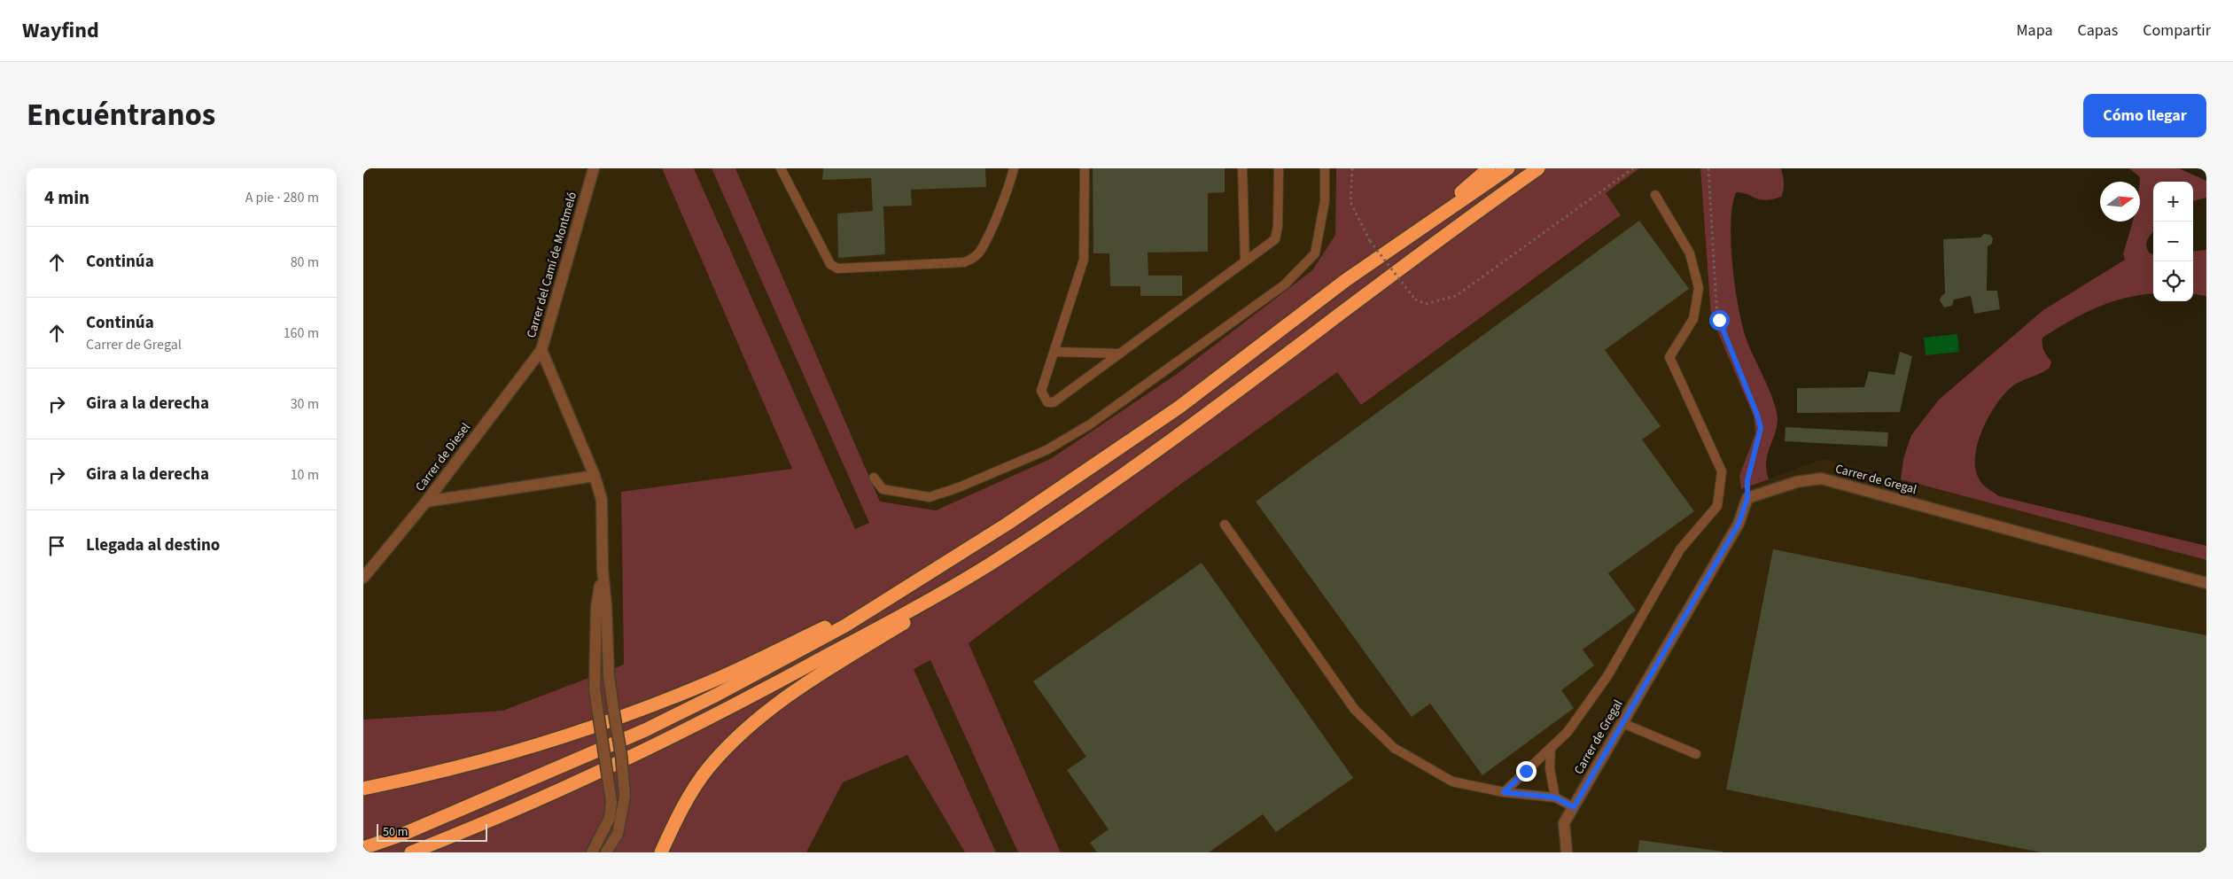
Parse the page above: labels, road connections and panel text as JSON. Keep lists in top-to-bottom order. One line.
{"streets":{"street":["Carrer del Camí de Montmeló","Carrer de Diesel","Carrer de Gregal"]},"crossings":[["Carrer del Camí de Montmeló","Carrer de Diesel"]],"scale_bar":"50 m","north":"right","page":{"header":"Wayfind","nav":["Mapa","Capas","Compartir"],"title":"Encuéntranos","buttons":"Cómo llegar","heading":["4 min","A pie · 280 m"],"map_buttons":["+","−"],"list":[["Continúa","80 m"],["Continúa","Carrer de Gregal","160 m"],["Gira a la derecha","30 m"],["Gira a la derecha","10 m"],"Llegada al destino"],"scale":"50 m"}}
